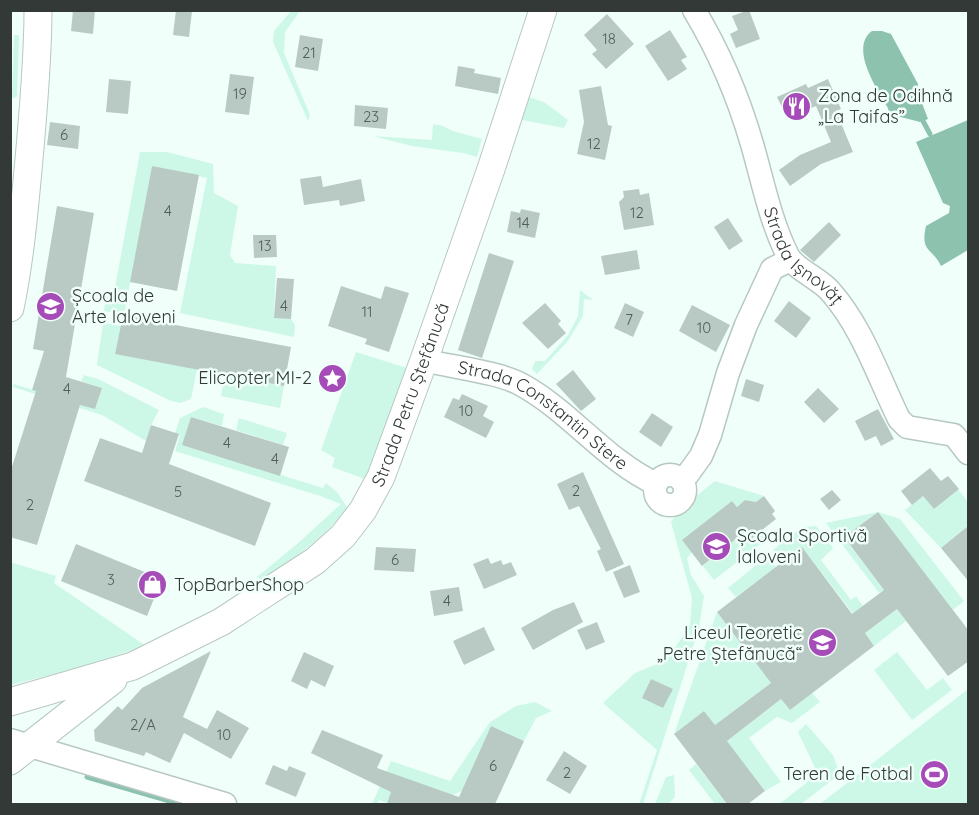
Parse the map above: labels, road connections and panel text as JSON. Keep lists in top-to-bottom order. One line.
{"streets":{"main road":["Strada Petru Ștefănucă"],"street":["Strada Ișnovăț","Strada Constantin Stere"]},"crossings":[["Strada Ișnovăț","Strada Constantin Stere"],["Strada Petru Ștefănucă","Strada Constantin Stere"]],"places":{"restaurant":["Zona de Odihnă „La Taifas”"],"school or university":["Școala de Arte Ialoveni","Școala Sportivă Ialoveni","Liceul Teoretic „Petre Ștefănucă“"],"place":["Elicopter MI-2"],"shop":["TopBarberShop"],"sports":["Teren de Fotbal"]},"house_numbers":["18","21","19","23","6","12","4","12","14","13","4","11","7","10","4","10","4","4","2","5","2","6","3","4","2/A","10","6","2"]}
